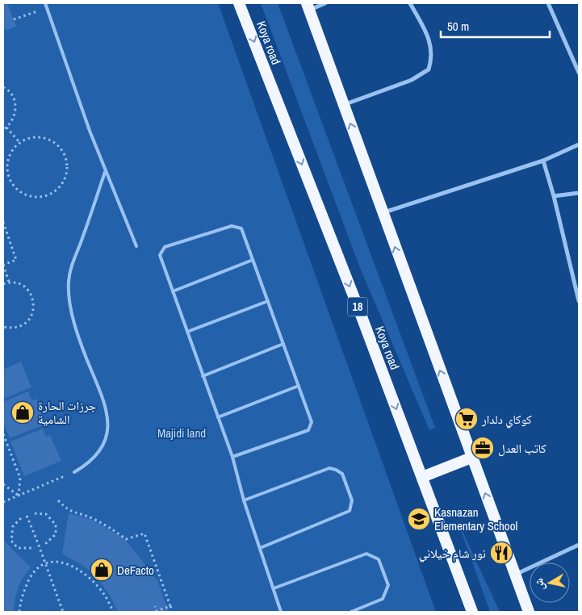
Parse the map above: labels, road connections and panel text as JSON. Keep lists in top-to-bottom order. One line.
{"streets":{"highway":["Koya road","18"]},"parks":["Majidi land"],"places":{"shop":["جرزات الحارة الشامية","DeFacto"],"supermarket":["كوكاي دلدار"],"office":["كاتب العدل"],"school or university":["Kasnazan Elementary School"],"restaurant":["نور شام خيلاني"]},"scale_bar":"50 m","north":"left"}
